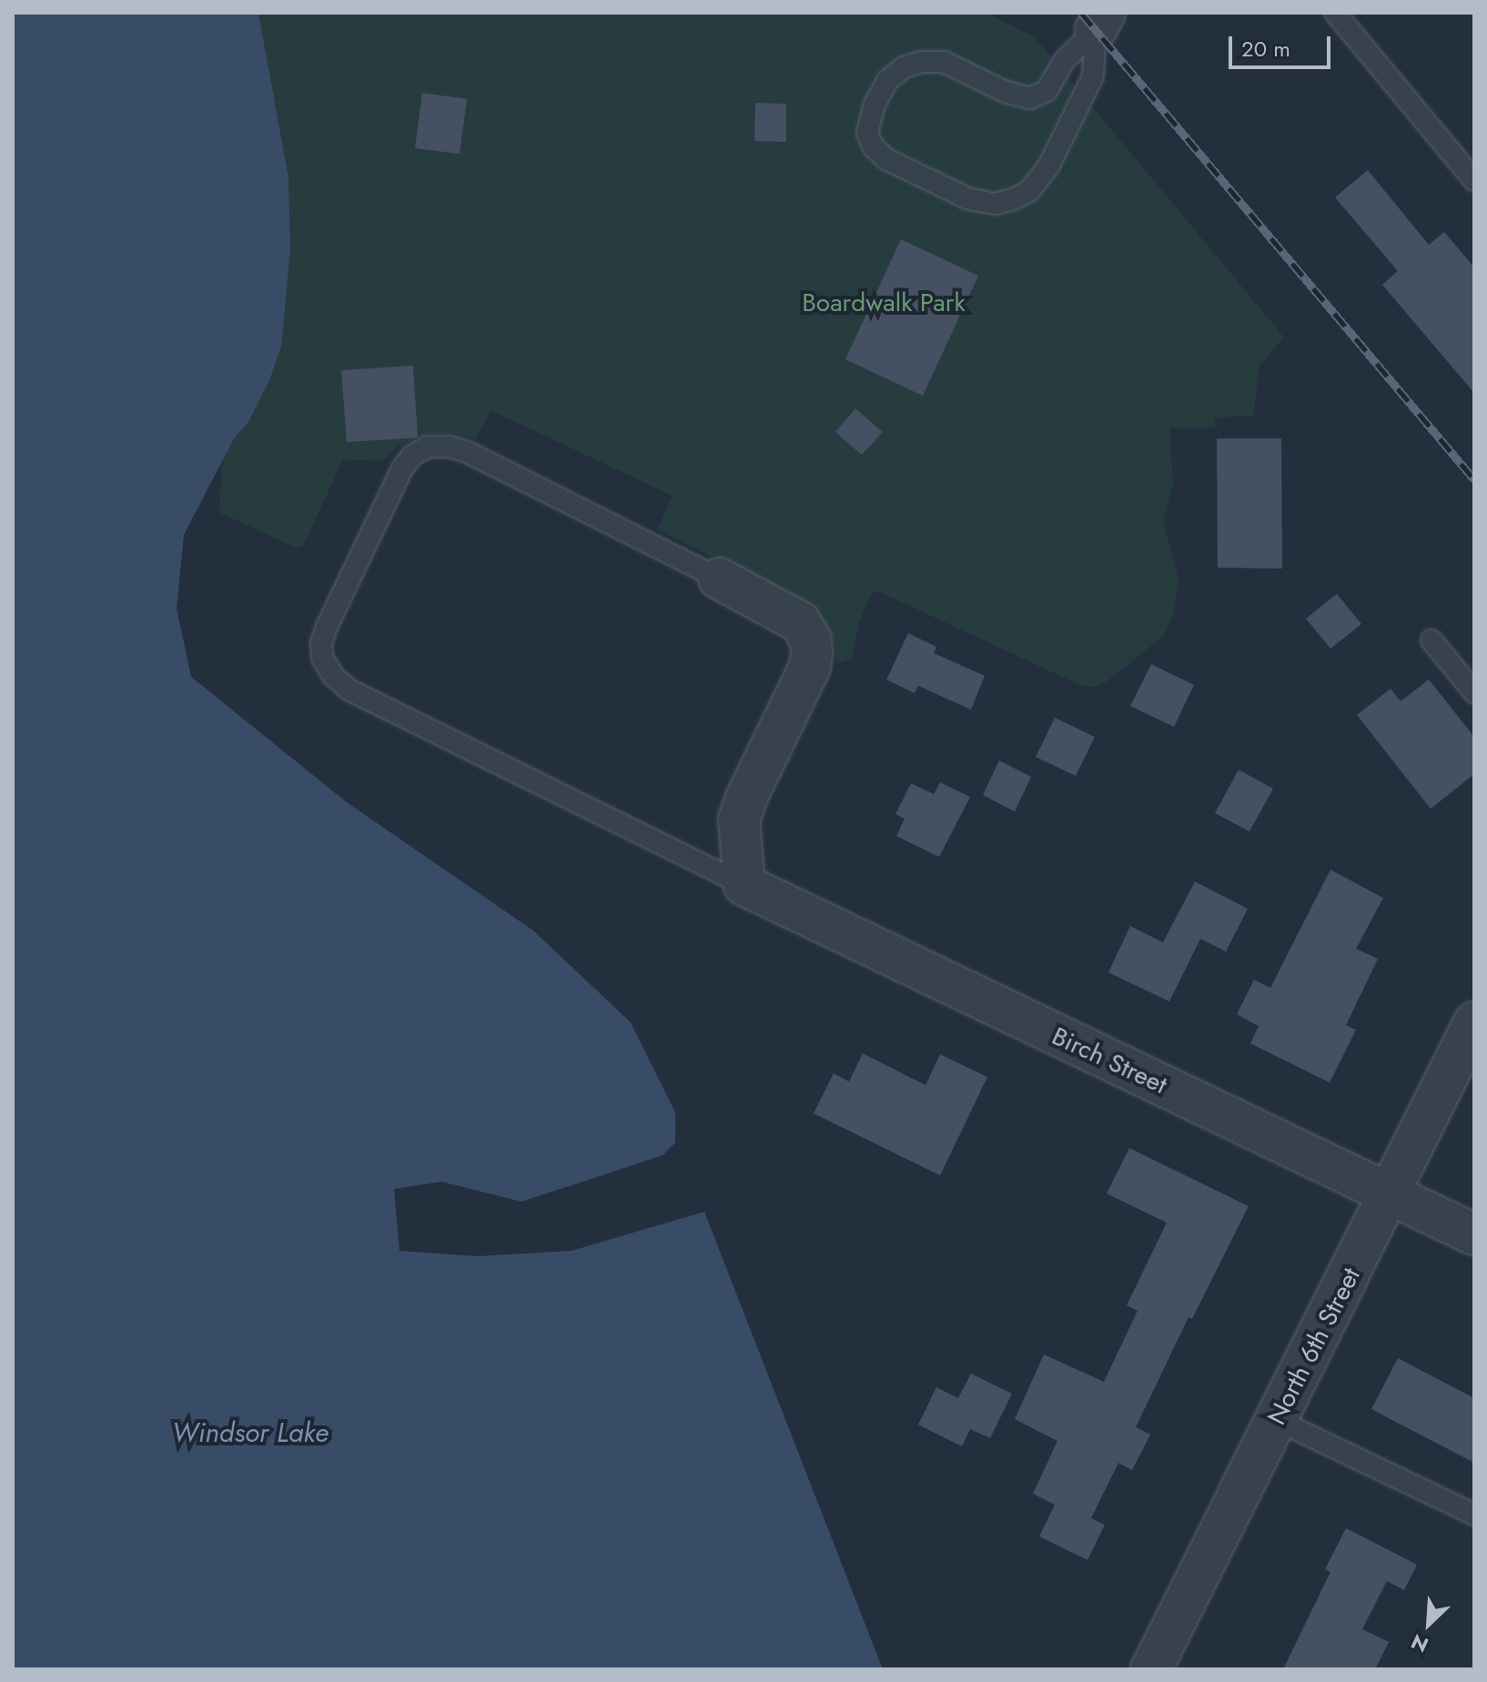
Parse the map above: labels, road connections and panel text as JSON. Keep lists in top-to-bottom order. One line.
{"streets":{"street":["Birch Street","North 6th Street"]},"crossings":[["Birch Street","North 6th Street"]],"water":["Windsor Lake"],"parks":["Boardwalk Park"],"scale_bar":"20 m","north":"bottom left"}
